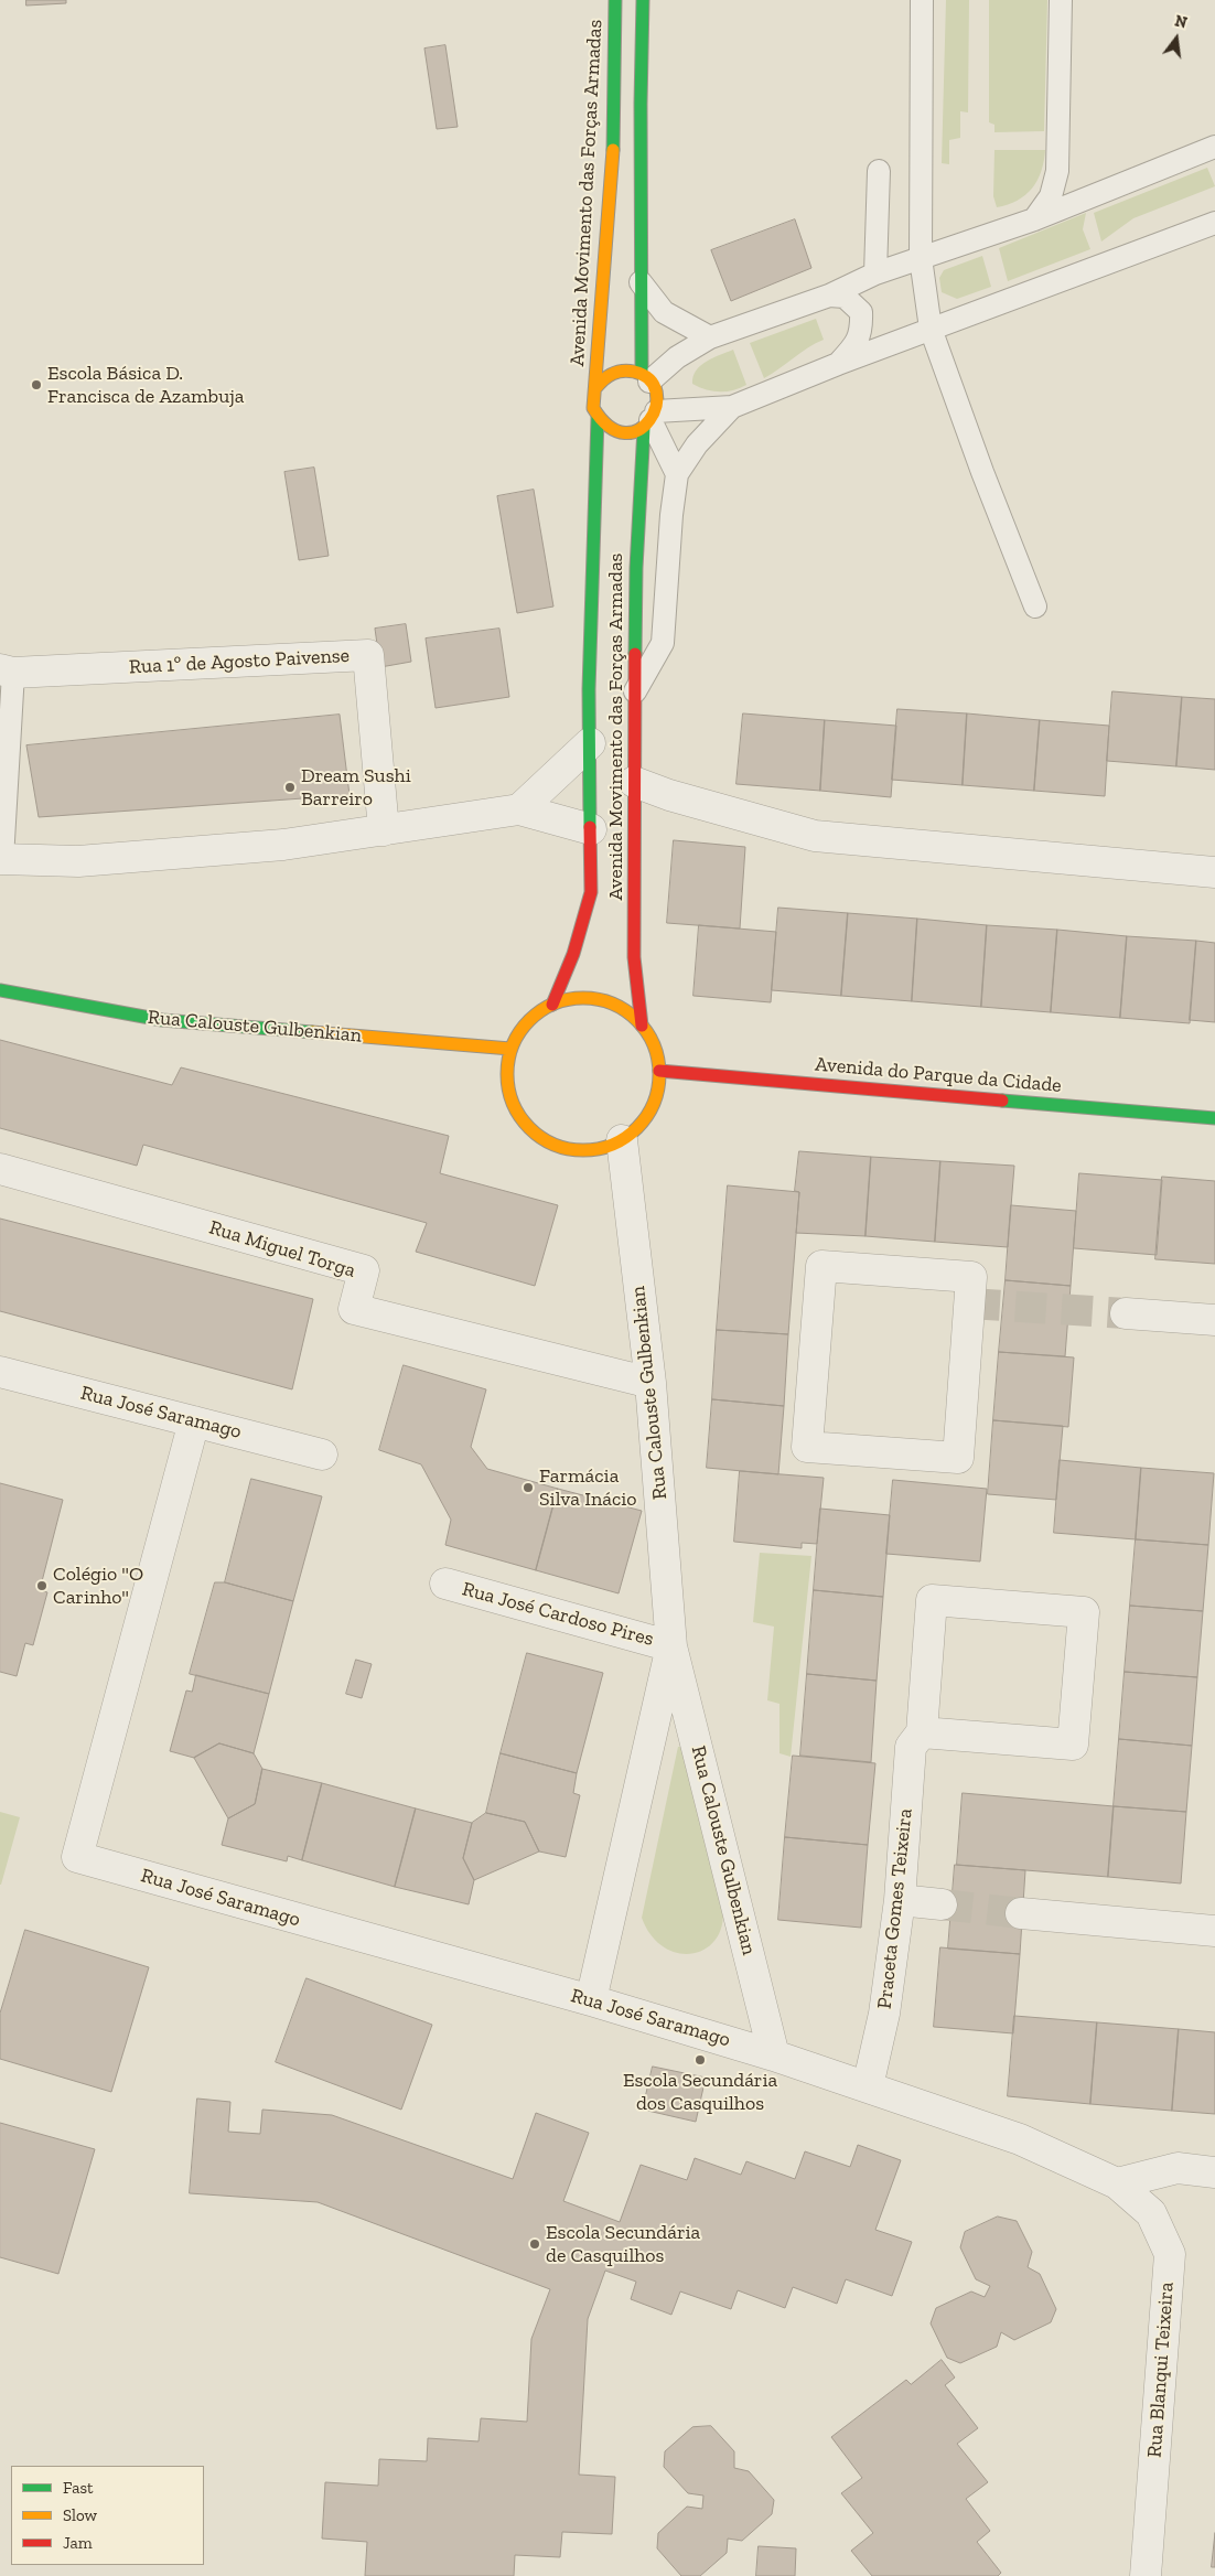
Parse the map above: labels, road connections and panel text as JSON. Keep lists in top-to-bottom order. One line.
{"streets":{"street":["Avenida Movimento das Forças Armadas","Rua 1º de Agosto Paivense","Rua Calouste Gulbenkian","Avenida do Parque da Cidade","Rua Miguel Torga","Rua José Saramago","Rua José Cardoso Pires","Praceta Gomes Teixeira","Rua Blanqui Teixeira"]},"crossings":[["Avenida Movimento das Forças Armadas","Rua Calouste Gulbenkian"],["Avenida Movimento das Forças Armadas","Avenida do Parque da Cidade"],["Rua Calouste Gulbenkian","Avenida do Parque da Cidade"],["Rua Calouste Gulbenkian","Rua Miguel Torga"],["Rua Calouste Gulbenkian","Rua José Saramago"],["Rua Calouste Gulbenkian","Rua José Cardoso Pires"],["Rua José Saramago","Praceta Gomes Teixeira"],["Rua José Saramago","Rua Blanqui Teixeira"]],"places":["Escola Básica D. Francisca de Azambuja","Dream Sushi Barreiro","Farmácia Silva Inácio","Colégio \"O Carinho\"","Escola Secundária dos Casquilhos","Escola Secundária de Casquilhos"],"legend":["Fast","Slow","Jam"],"north":"top"}
